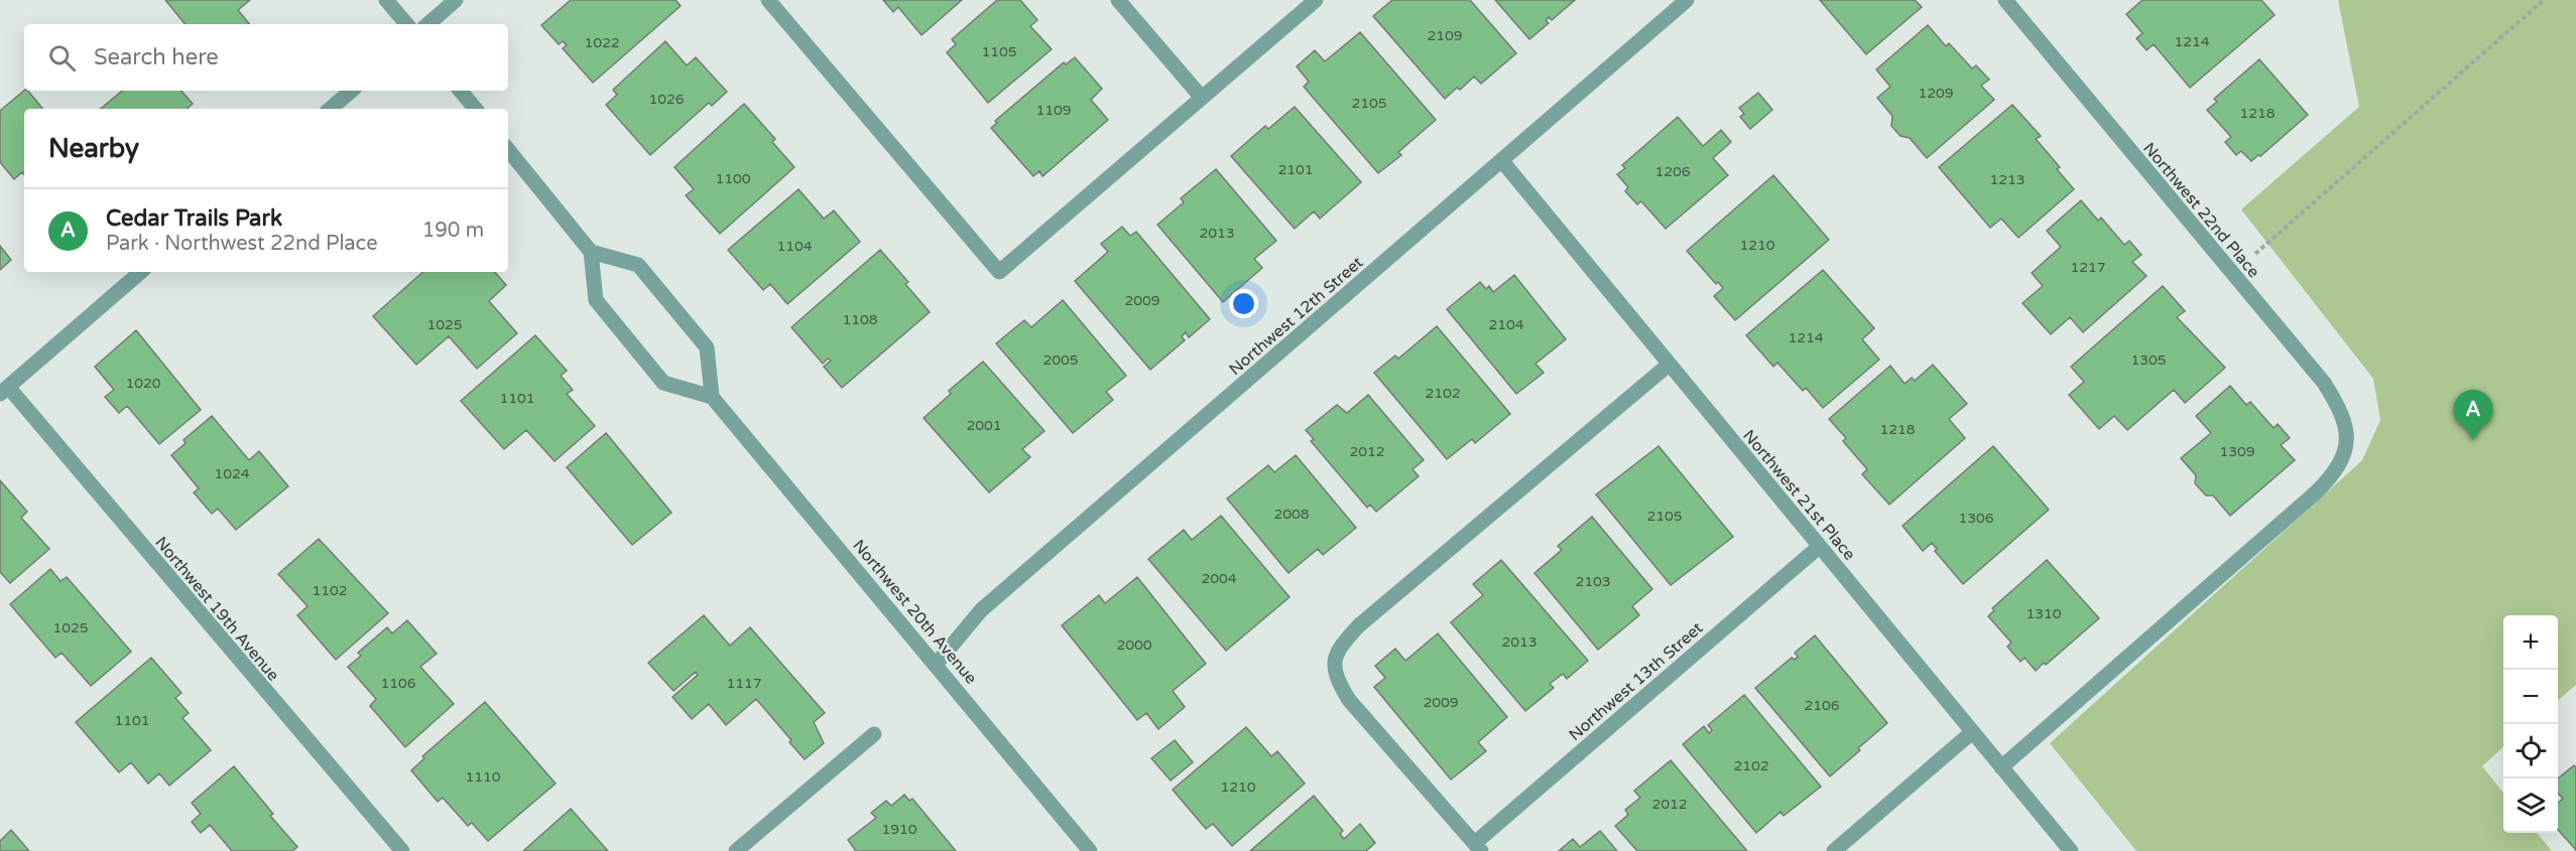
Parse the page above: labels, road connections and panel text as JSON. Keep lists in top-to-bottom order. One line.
{"streets":{"street":["Northwest 22nd Place","Northwest 12th Street","Northwest 21st Place","Northwest 19th Avenue","Northwest 20th Avenue","Northwest 13th Street"]},"crossings":[["Northwest 22nd Place","Northwest 21st Place"],["Northwest 12th Street","Northwest 21st Place"],["Northwest 12th Street","Northwest 20th Avenue"],["Northwest 21st Place","Northwest 13th Street"]],"house_numbers":["2109","1214","1022","1105","1209","1026","2105","1109","1218","2101","1206","1100","1213","2013","1210","1104","1217","2009","1108","1025","2104","1214","2005","1305","1020","2102","1101","2001","1218","2012","1309","1024","2008","2105","1306","2004","2103","1102","1310","1025","2013","2000","1106","1117","2009","2106","1101","2102","1110","1210","2012","1910"],"page":{"search":"Search here","heading":"Nearby","list":[{"mark":"A","name":"Cedar Trails Park","note":"Park · Northwest 22nd Place","value":"190 m"}],"pins":"A","map_buttons":["+","−"]}}
